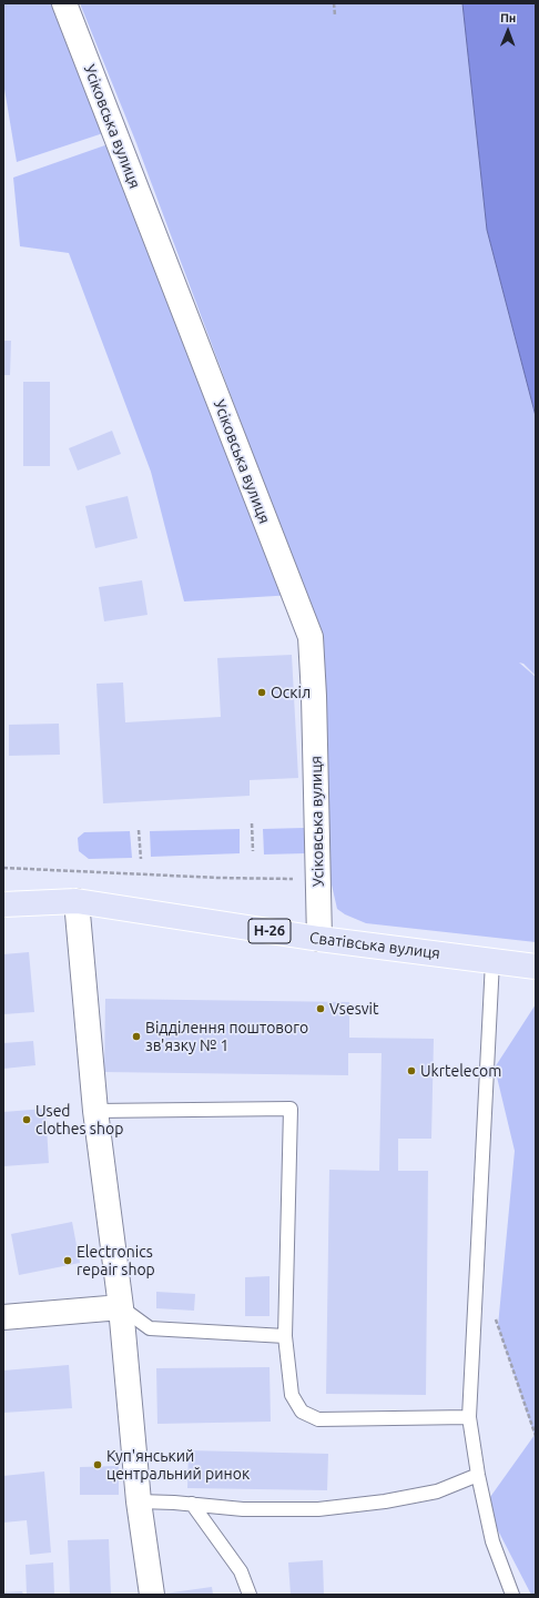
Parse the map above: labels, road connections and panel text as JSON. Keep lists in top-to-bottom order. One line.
{"streets":{"main road":["Н-26","Сватівська вулиця"],"street":["Усіковська вулиця"]},"crossings":[["Усіковська вулиця","Сватівська вулиця"]],"places":["Оскіл","Vsesvit","Відділення поштового зв'язку № 1","Ukrtelecom","Used clothes shop","Electronics repair shop","Куп'янський центральний ринок"],"north":"top"}
